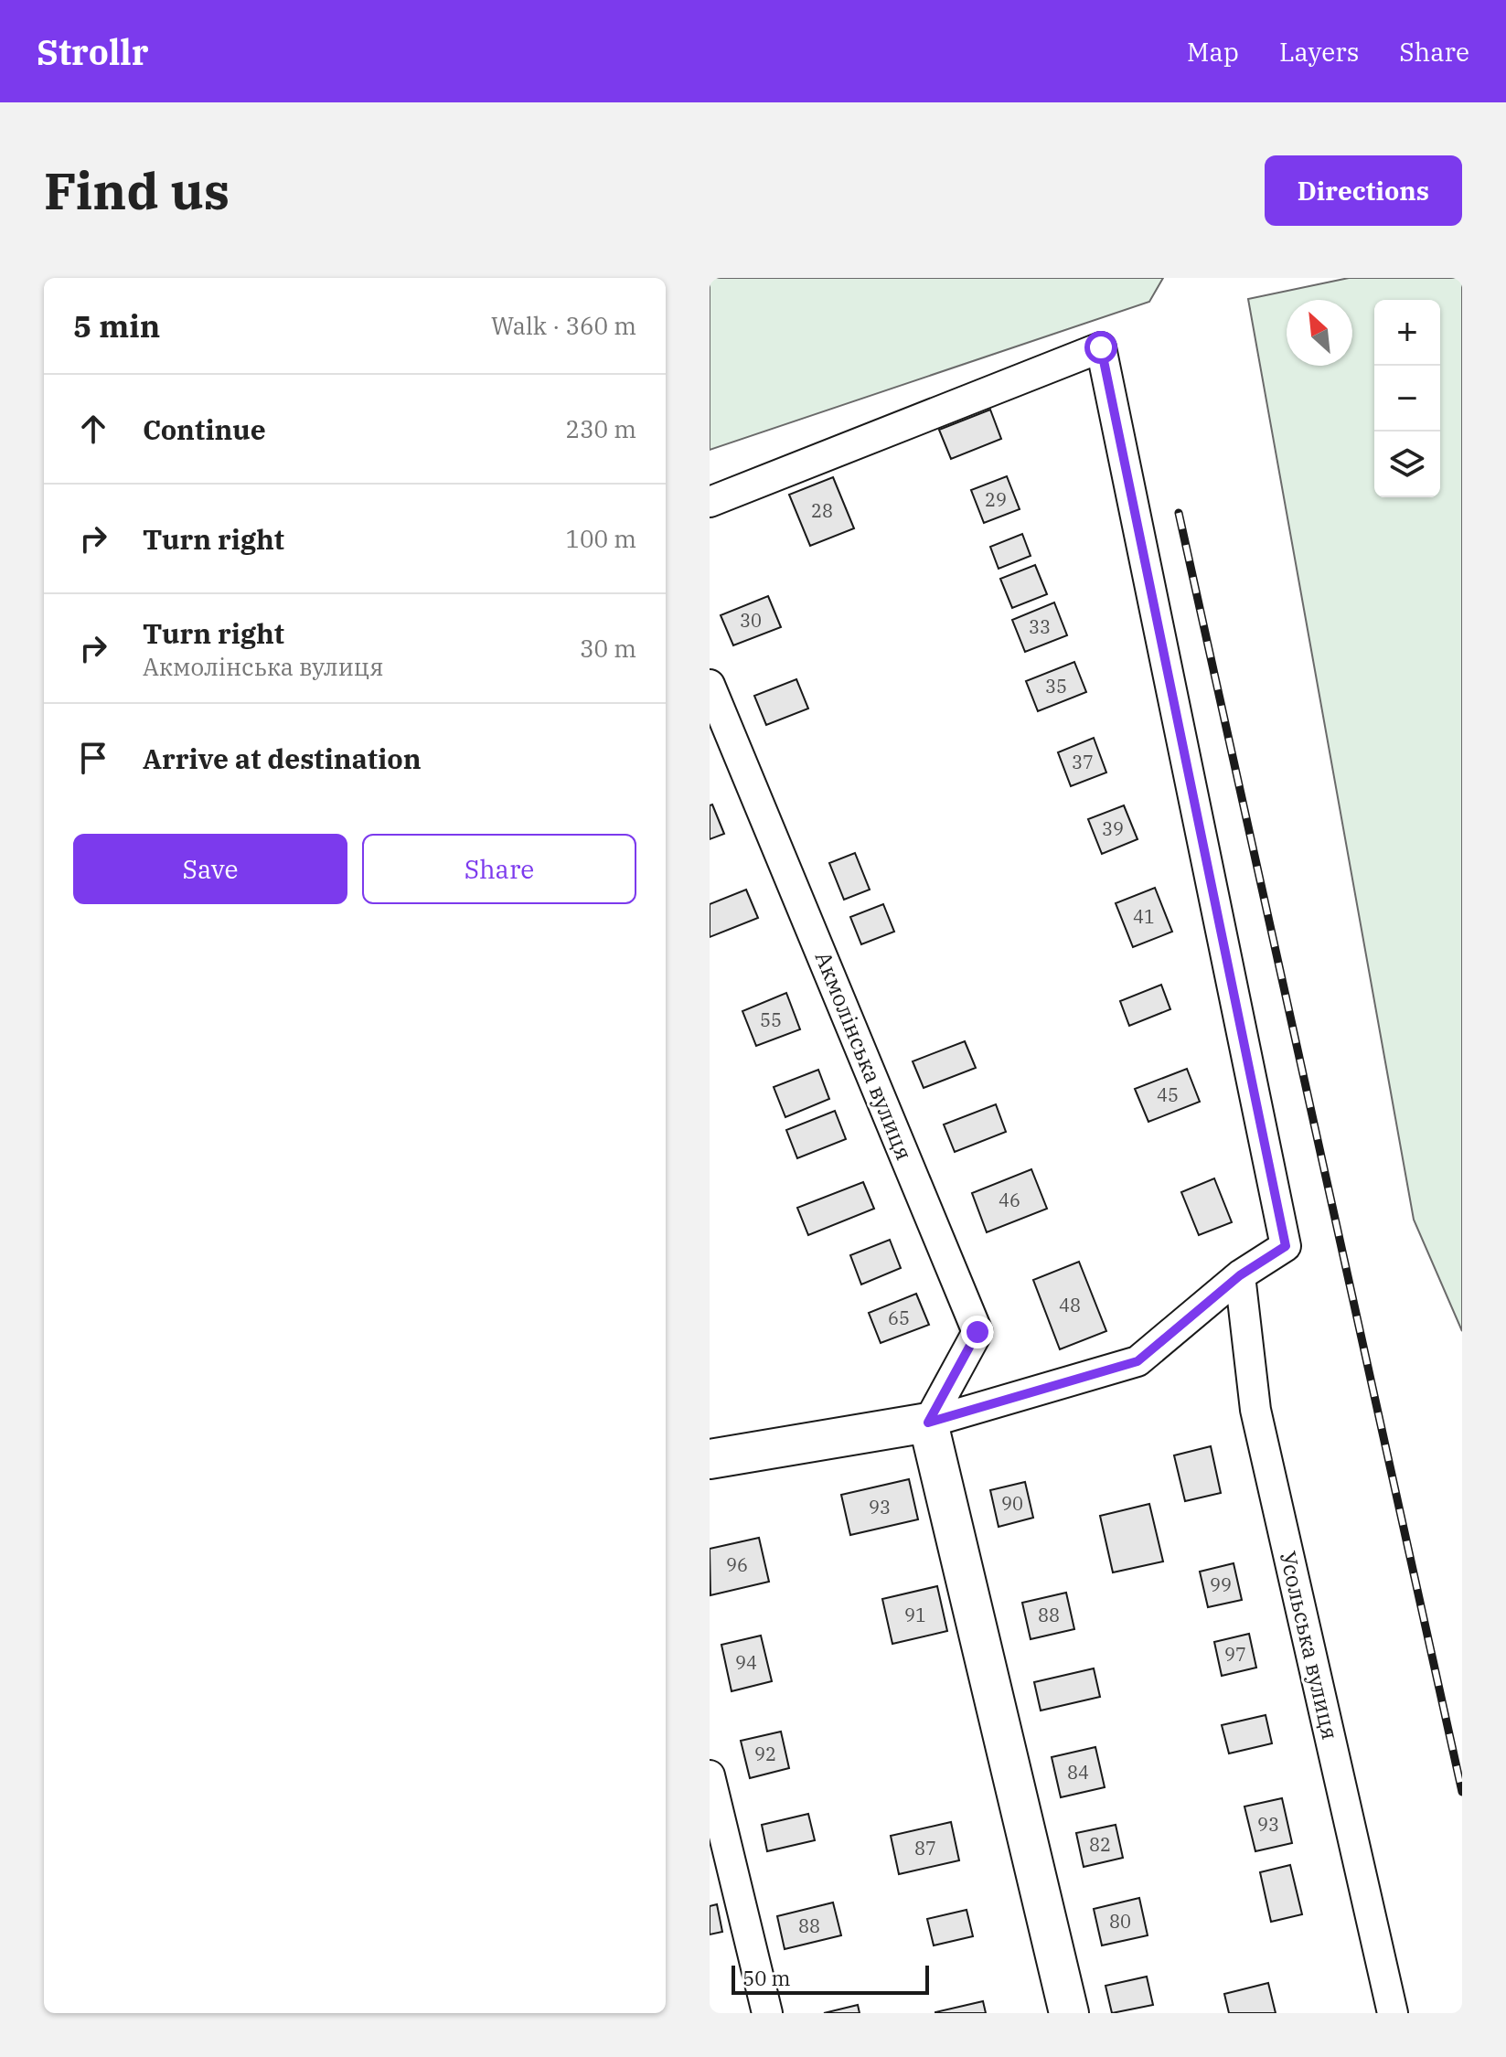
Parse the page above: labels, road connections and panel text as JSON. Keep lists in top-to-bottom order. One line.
{"streets":{"street":["Акмолiнська вулиця","Усольська вулиця"]},"house_numbers":["29","28","30","33","35","37","39","41","55","45","46","48","65","90","93","96","99","91","88","97","94","92","84","93","82","87","80","88"],"scale_bar":"50 m","north":"top left","page":{"header":"Strollr","nav":["Map","Layers","Share"],"buttons":["Directions",["Save","Share"]],"title":"Find us","heading":["5 min","Walk · 360 m"],"map_buttons":["+","−"],"list":[["Continue","230 m"],["Turn right","100 m"],["Turn right","Акмолiнська вулиця","30 m"],"Arrive at destination"],"scale":"50 m"}}
